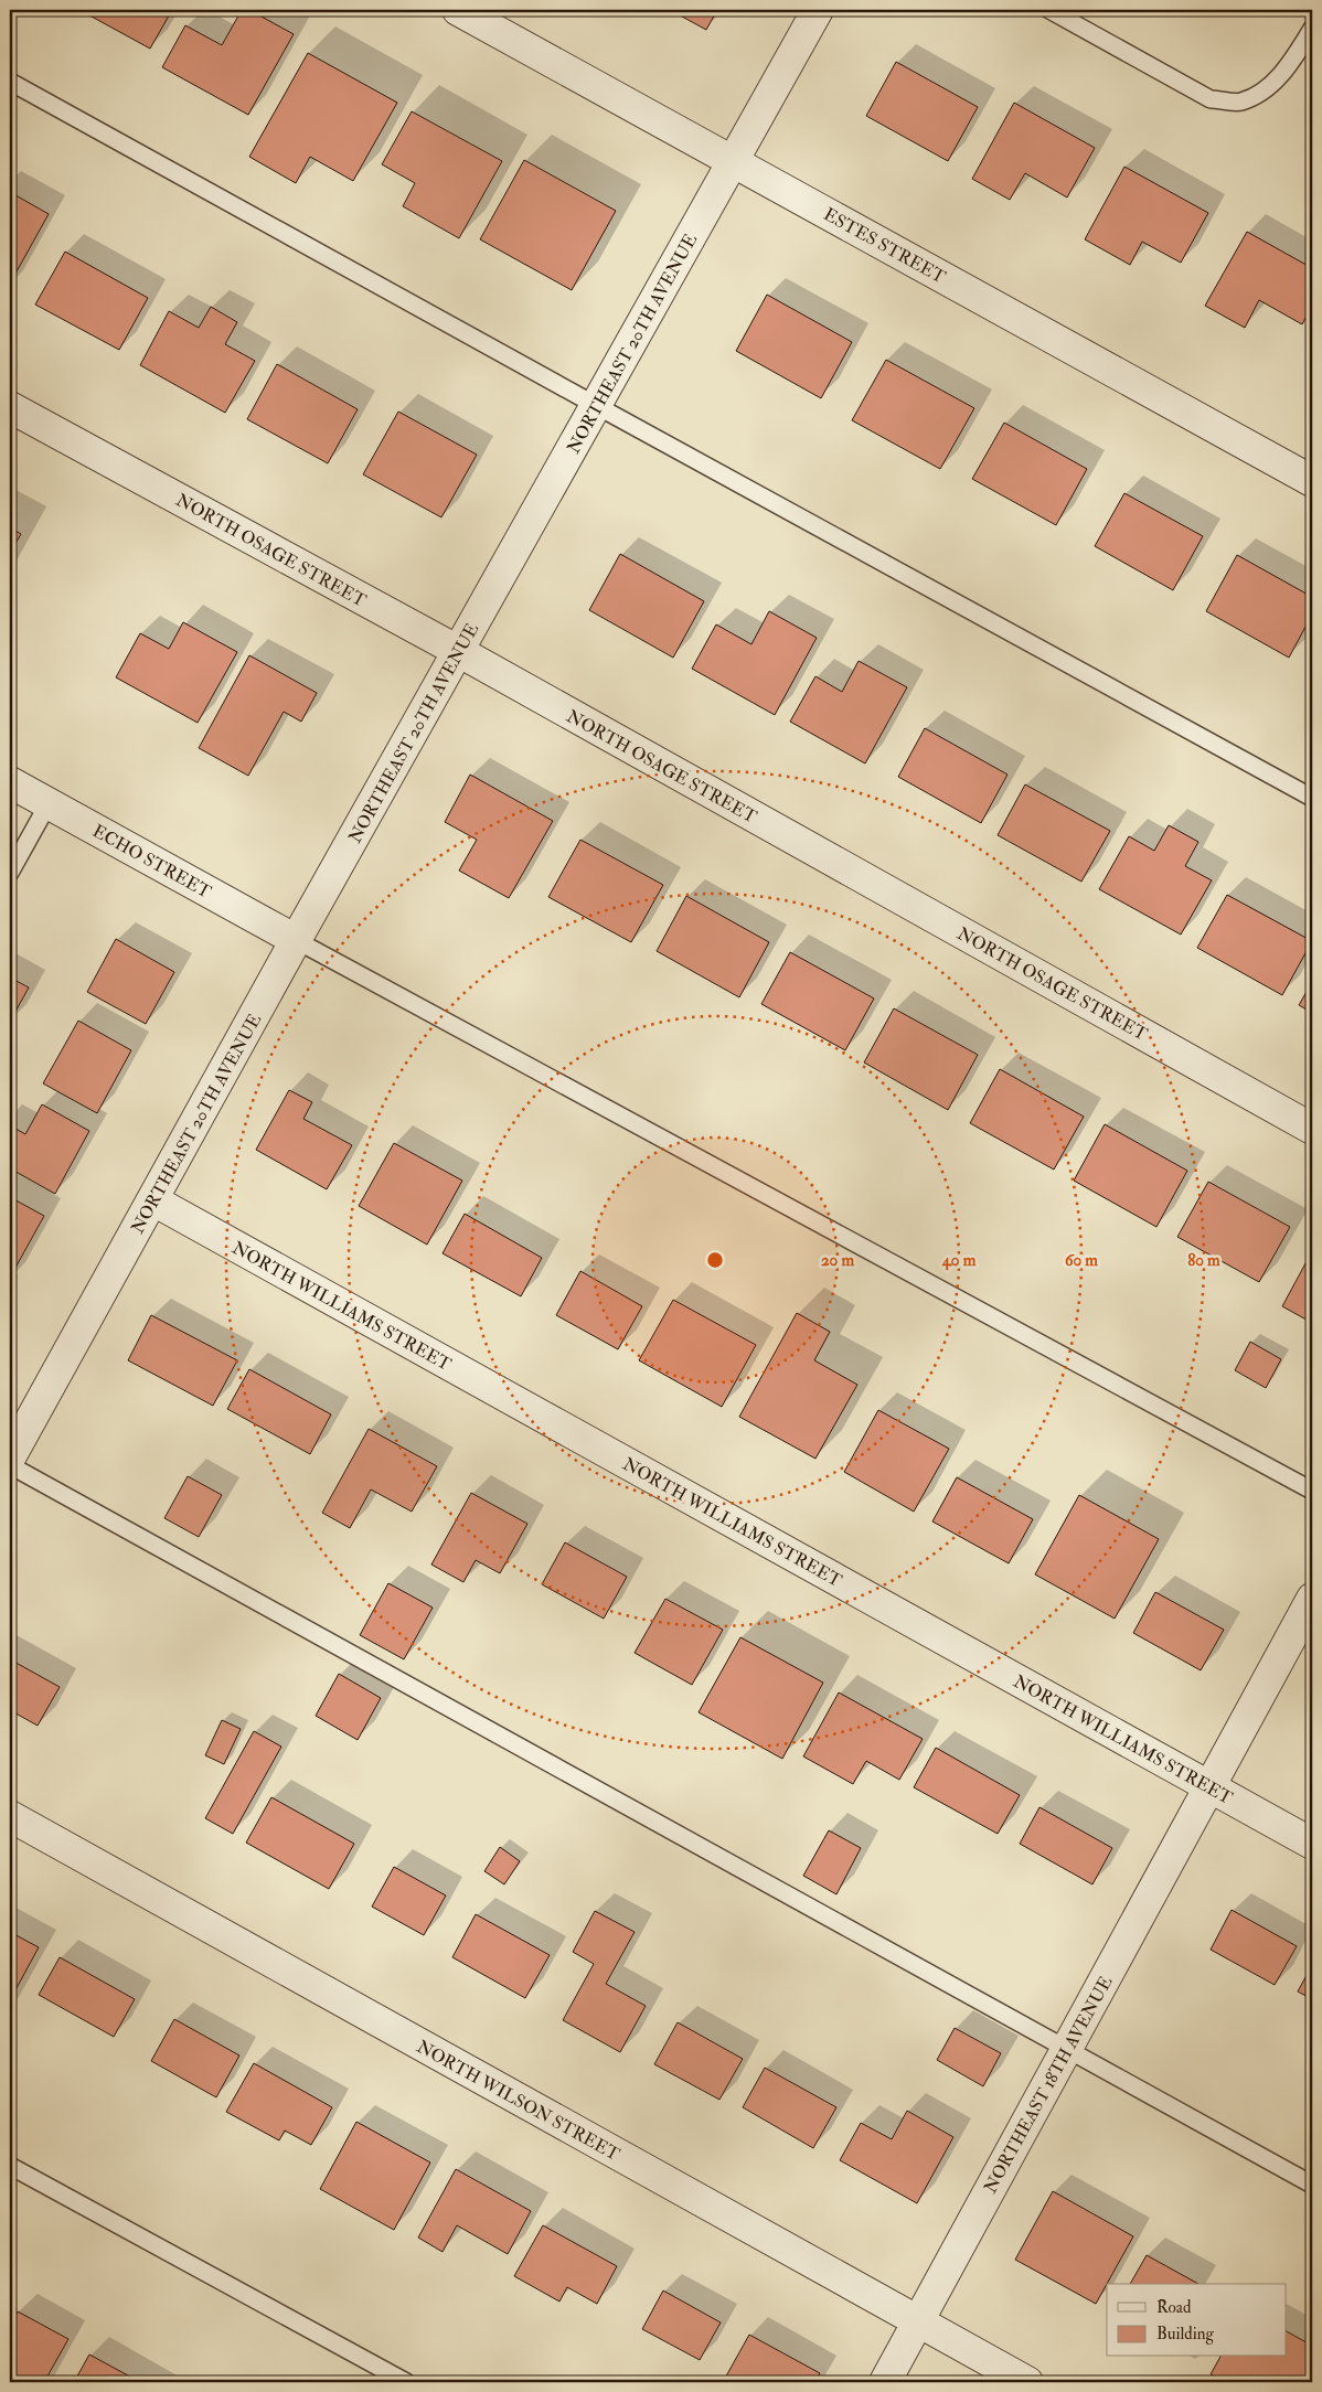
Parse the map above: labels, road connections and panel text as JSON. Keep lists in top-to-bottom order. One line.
{"streets":{"street":["ESTES STREET","NORTHEAST 20TH AVENUE","NORTH OSAGE STREET","ECHO STREET","NORTH WILLIAMS STREET","NORTHEAST 18TH AVENUE","NORTH WILSON STREET"]},"crossings":[["ESTES STREET","NORTHEAST 20TH AVENUE"],["NORTHEAST 20TH AVENUE","NORTH OSAGE STREET"],["NORTHEAST 20TH AVENUE","ECHO STREET"],["NORTHEAST 20TH AVENUE","NORTH WILLIAMS STREET"],["NORTH WILLIAMS STREET","NORTHEAST 18TH AVENUE"],["NORTHEAST 18TH AVENUE","NORTH WILSON STREET"]],"legend":["Road","Building"],"rings":["20 m","40 m","60 m","80 m"]}
